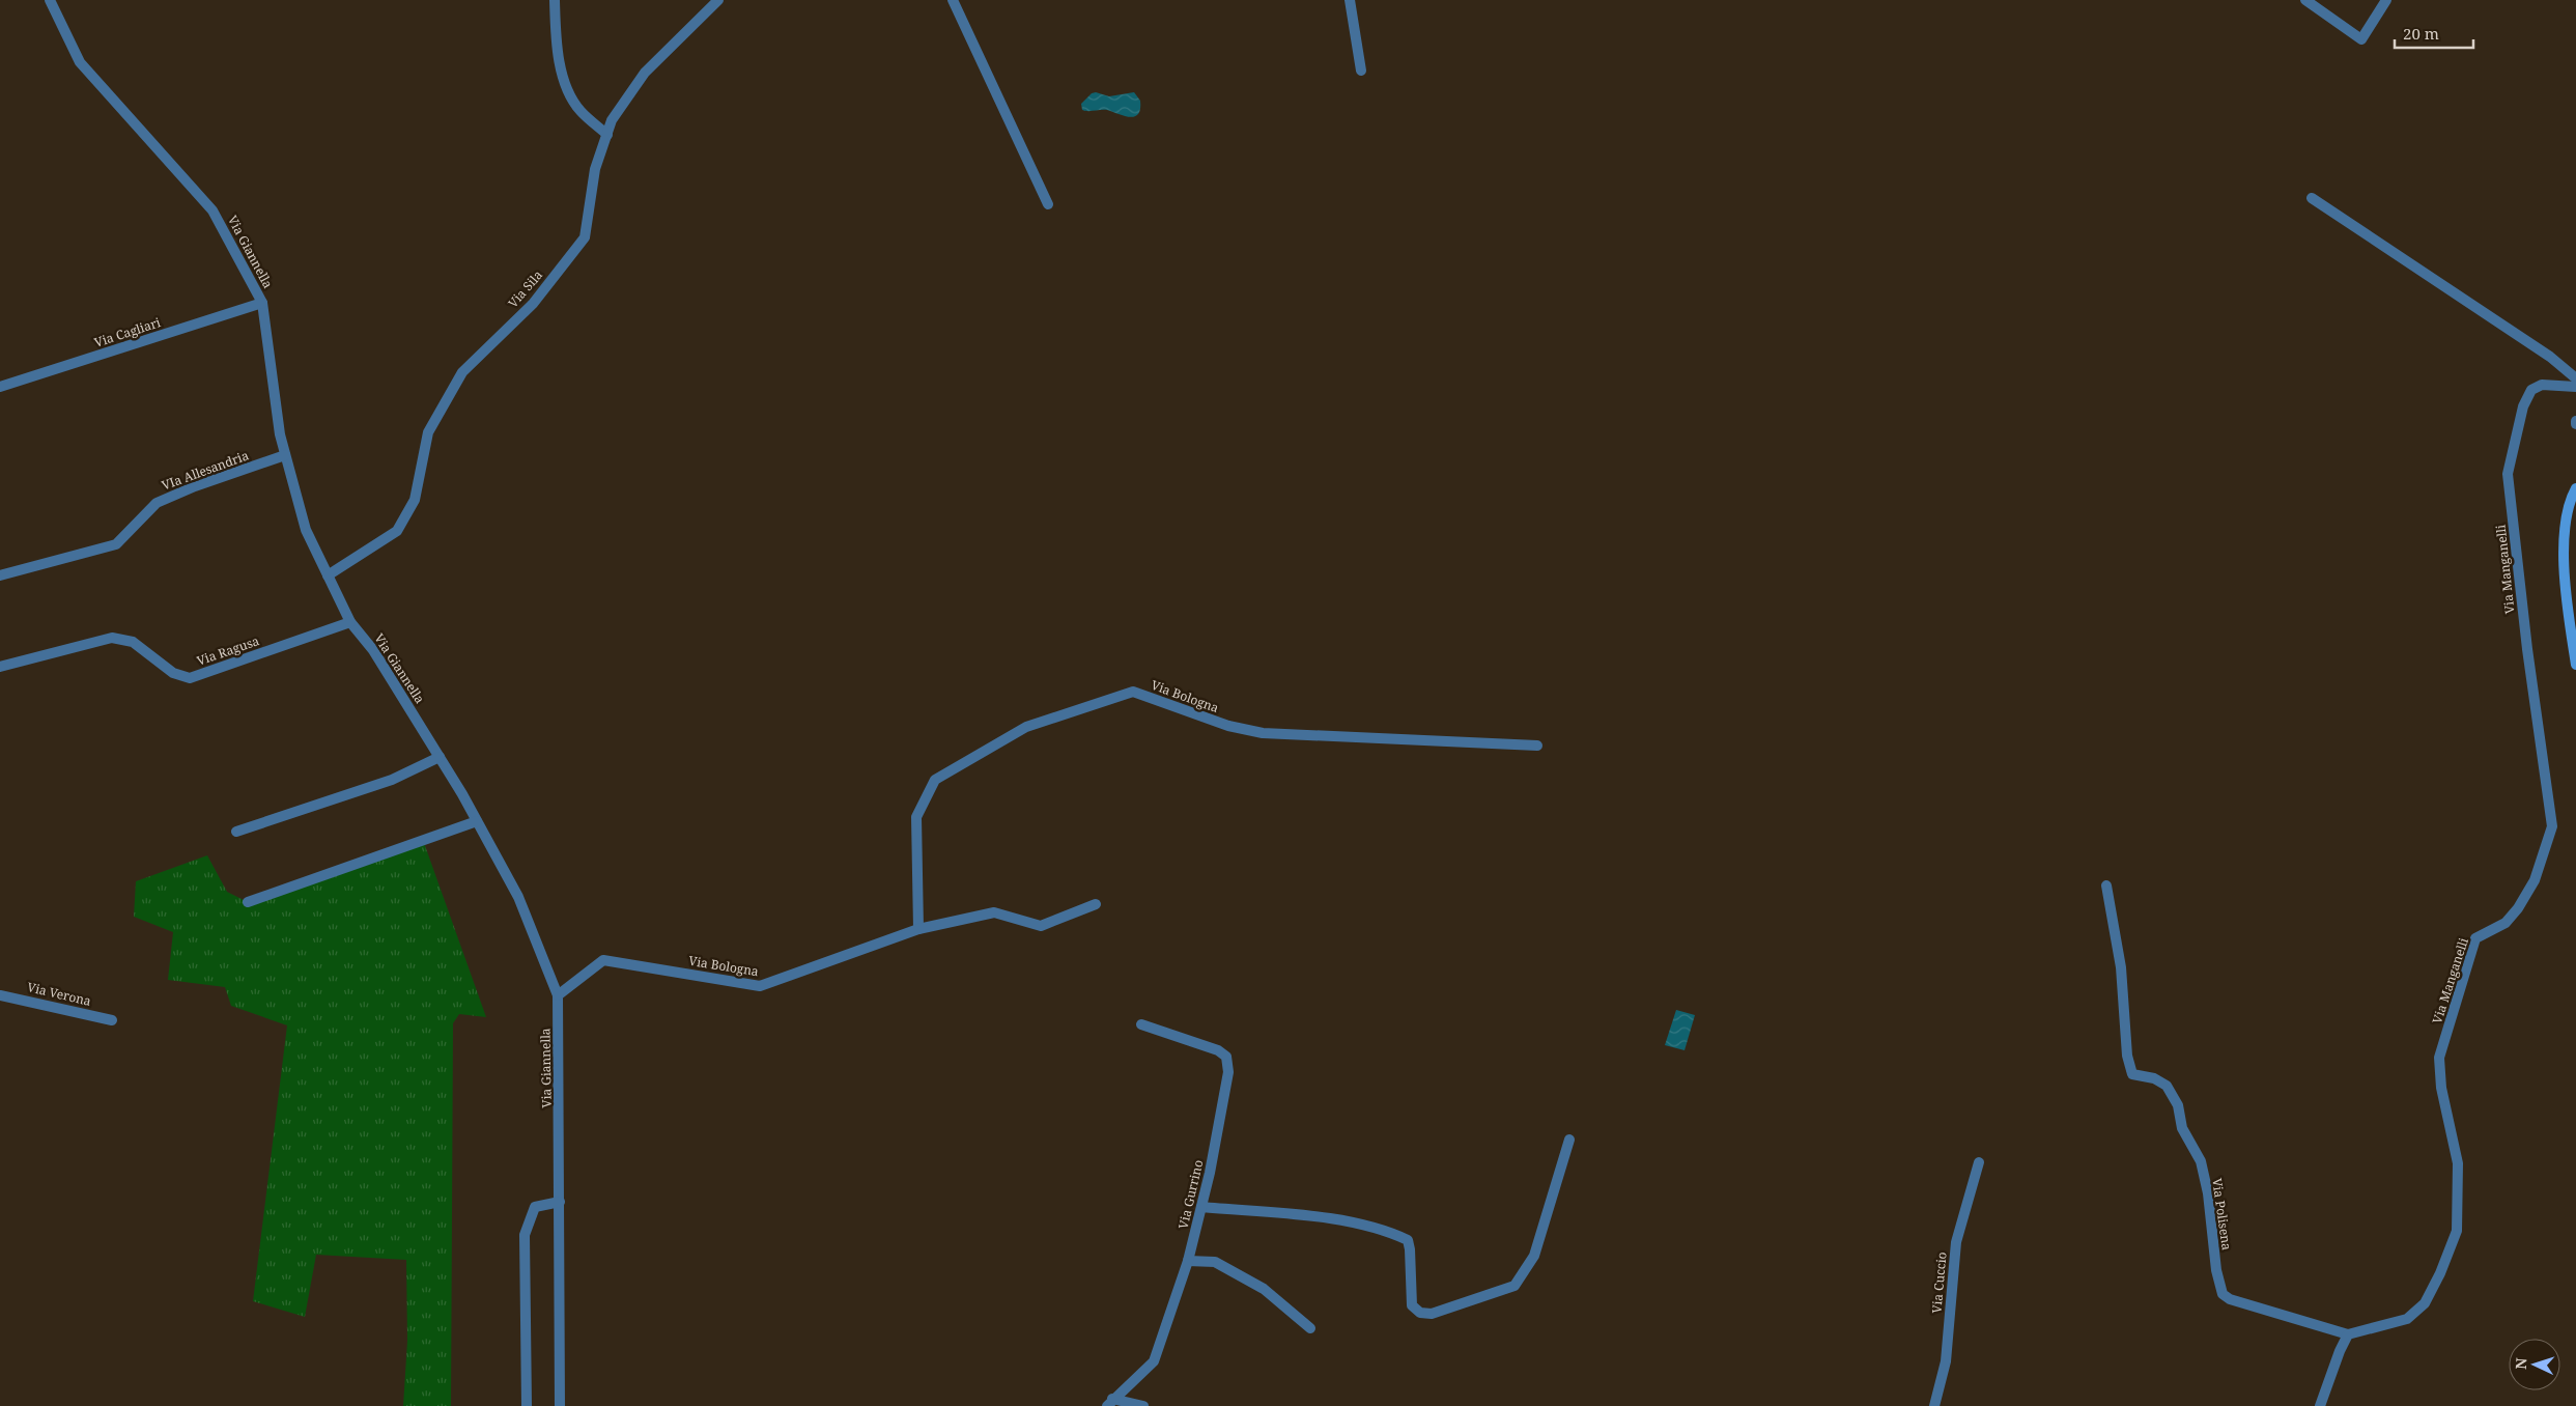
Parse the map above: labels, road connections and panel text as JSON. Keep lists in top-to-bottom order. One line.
{"streets":{"street":["Via Giannella","Via Sila","Via Cagliari","VIa Allesandria","Via Manganelli","Via Ragusa","Via Bologna","Via Verona","Via Gurrino","Via Polisena","Via Cuccio"]},"crossings":[["Via Giannella","Via Sila"],["Via Giannella","Via Cagliari"],["Via Giannella","VIa Allesandria"],["Via Giannella","Via Ragusa"],["Via Giannella","Via Bologna"],["Via Manganelli","Via Polisena"]],"scale_bar":"20 m","north":"left"}
